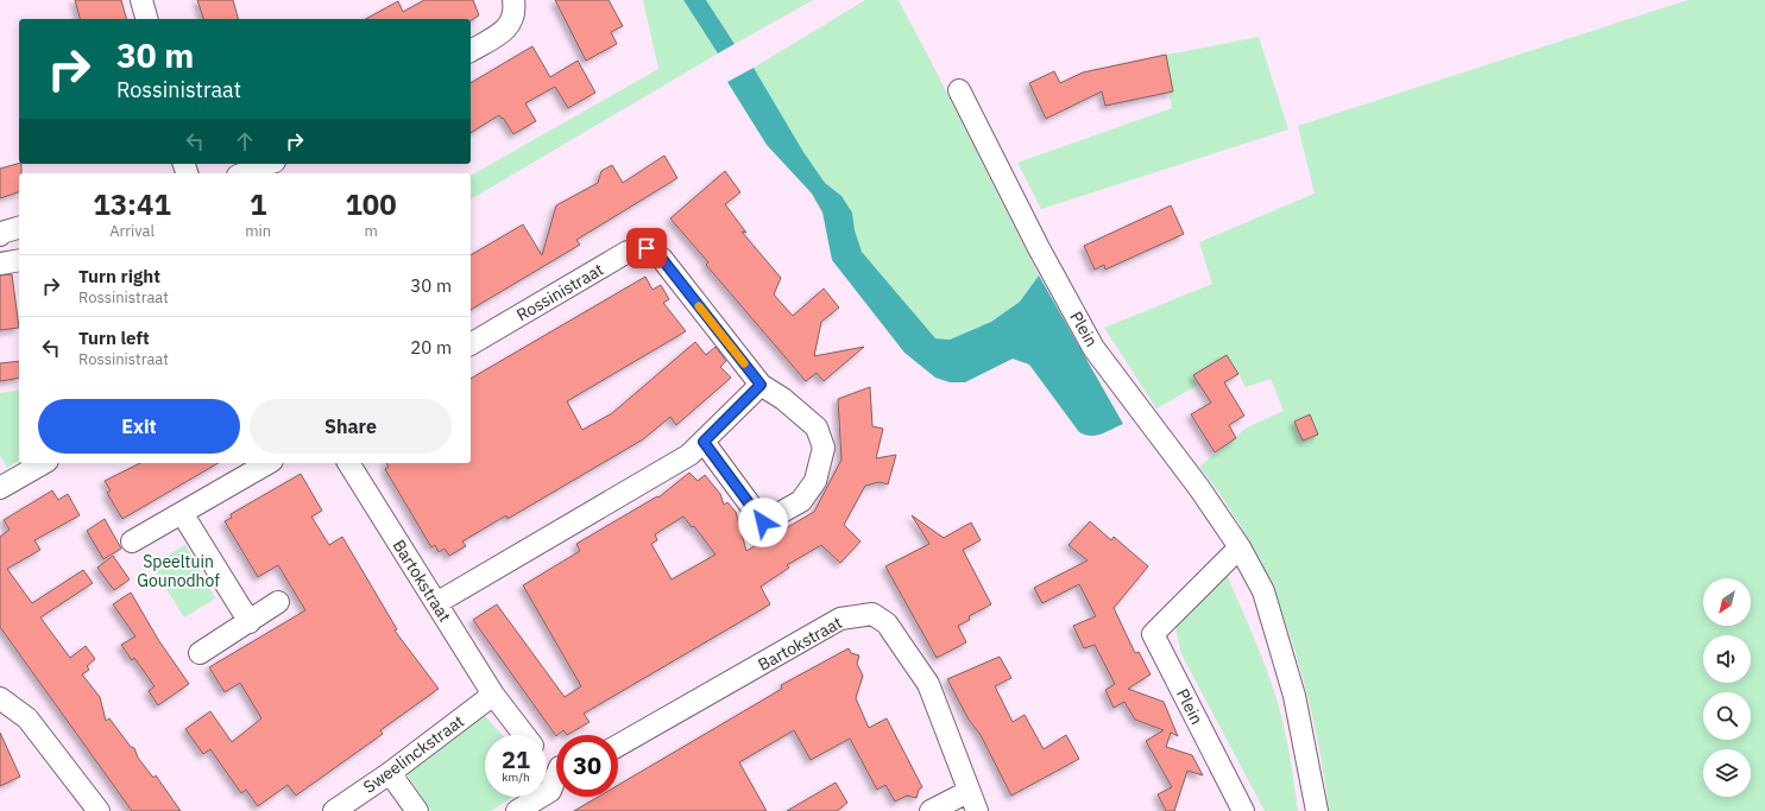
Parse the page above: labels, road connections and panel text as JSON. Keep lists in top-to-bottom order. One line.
{"streets":{"street":["Rossinistraat","Plein","Bartokstraat","Sweelinckstraat"]},"crossings":[["Bartokstraat","Sweelinckstraat"]],"parks":["Speeltuin Gounodhof"],"north":"bottom left","page":{"turn":["30 m","Rossinistraat"],"eta":["13:41","Arrival","1","min","100","m"],"list":[{"name":"Turn right","note":"Rossinistraat","value":"30 m"},{"name":"Turn left","note":"Rossinistraat","value":"20 m"}],"buttons":["Exit","Share"],"speed":"21 km/h","limit":"30"}}
